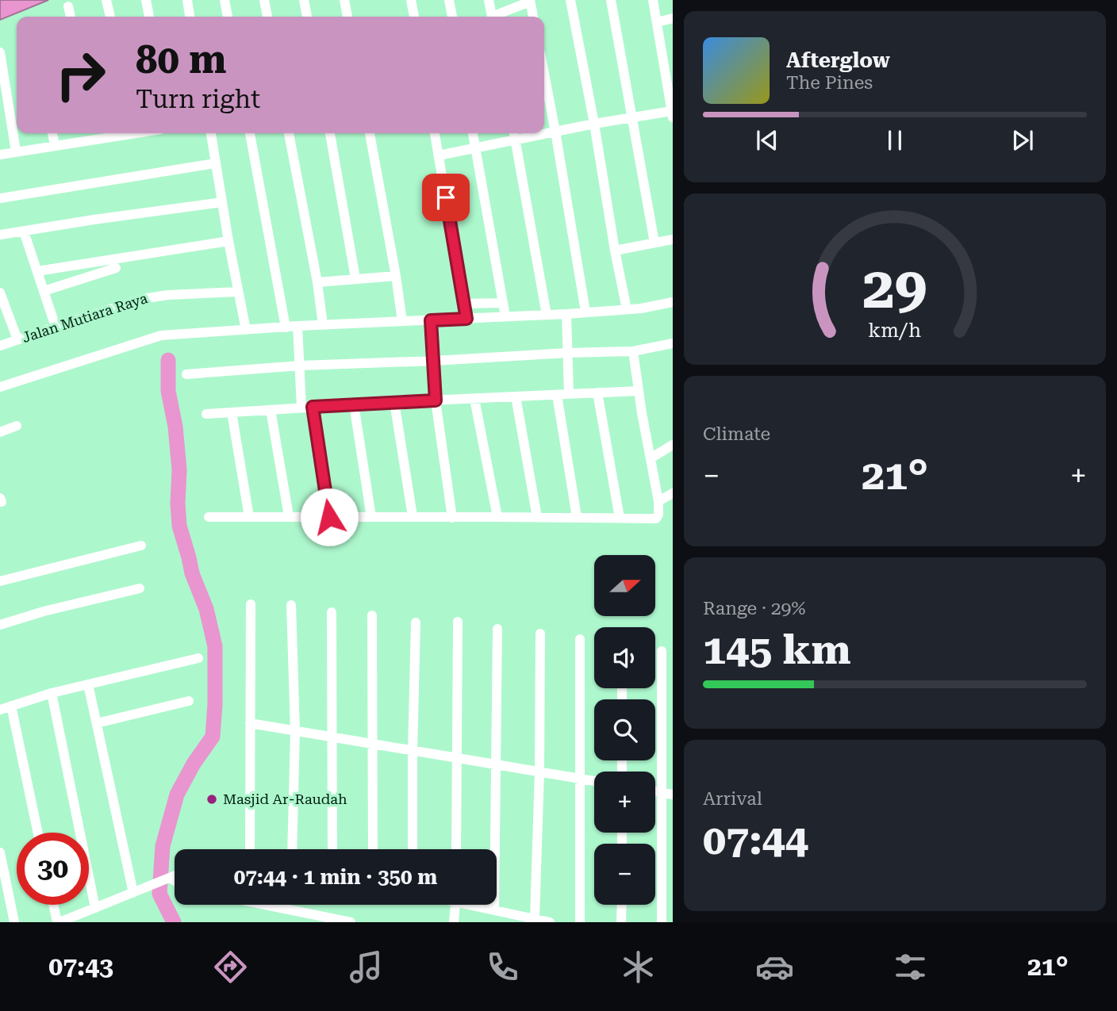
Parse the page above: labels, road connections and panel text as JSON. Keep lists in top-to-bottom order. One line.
{"streets":{"street":["Jalan Mutiara Raya"]},"places":["Masjid Ar-Raudah"],"north":"right","page":{"turn":["80 m","Turn right"],"song":["Afterglow","The Pines"],"tile":["Climate",["Range · 29%","145 km"],["Arrival","07:44"]],"heat":["−","21°","+"],"map_buttons":["+","−"],"limit":"30","trip":"07:44 · 1 min · 350 m","tabs":["07:43","21°"],"gauge":["29","km/h"]}}
